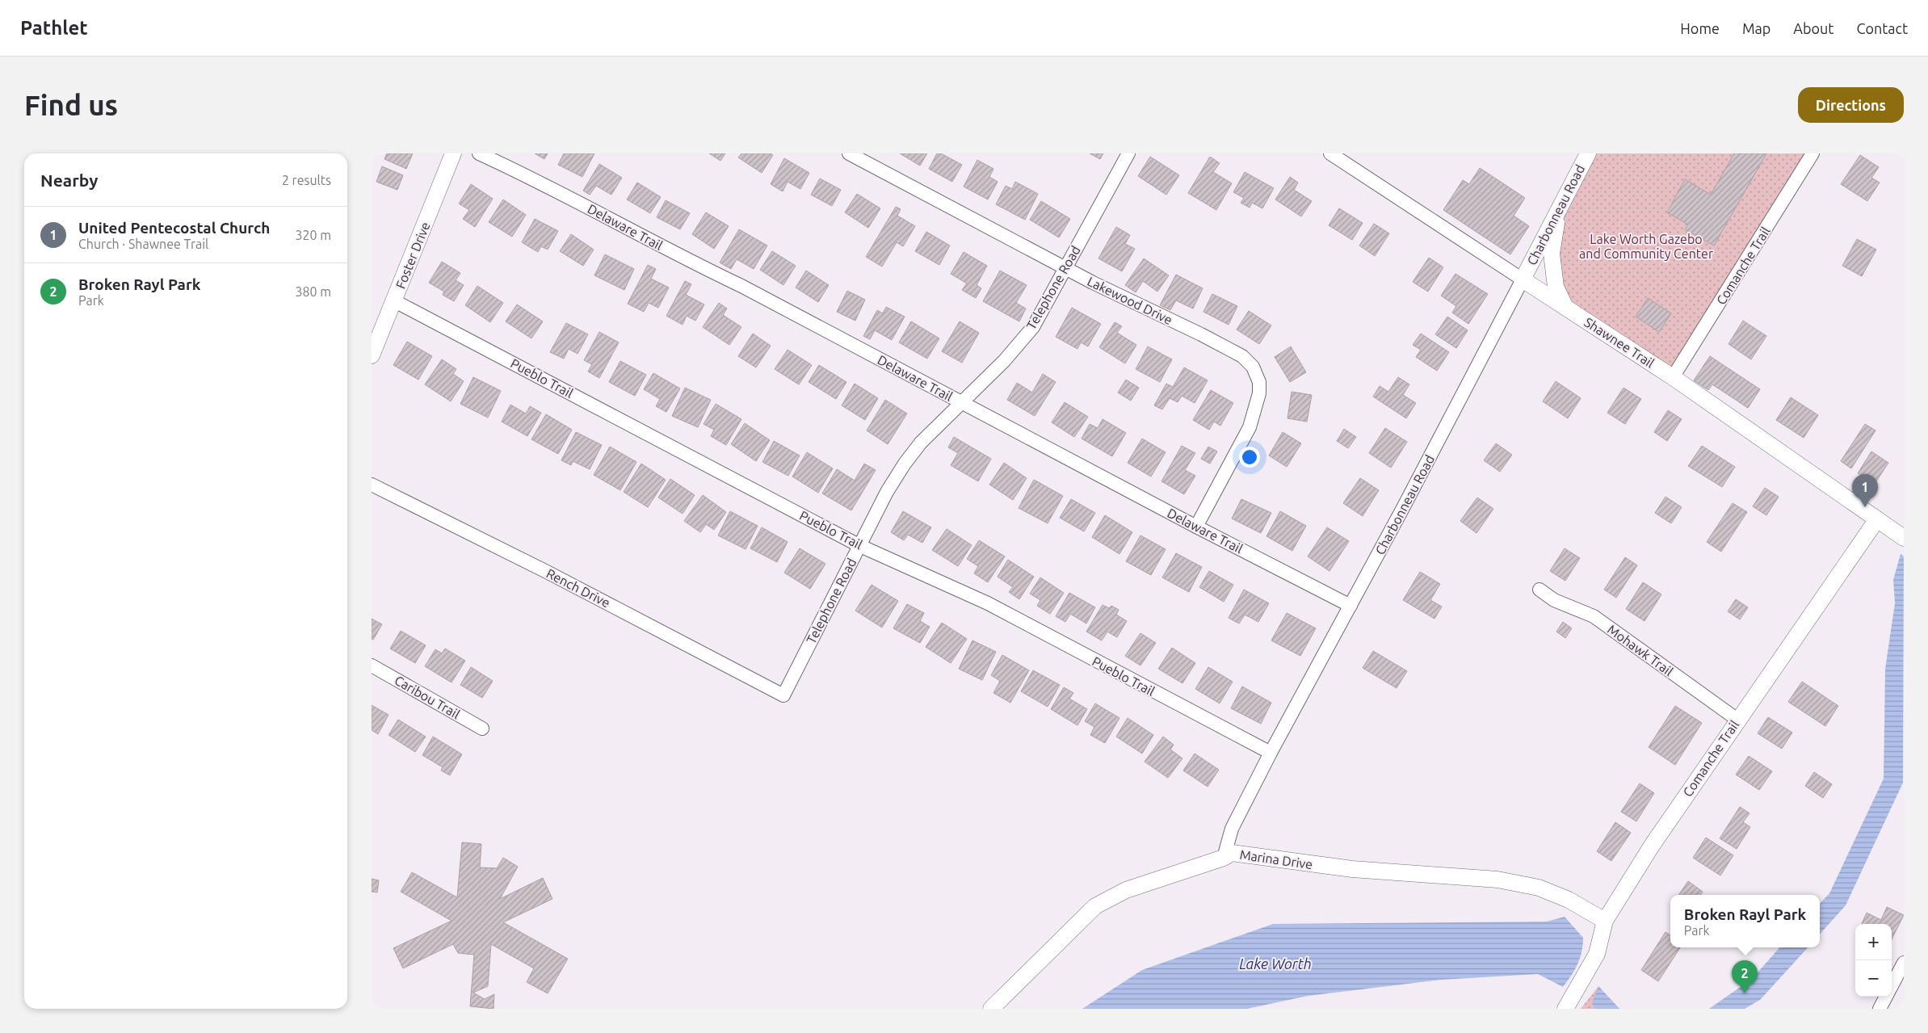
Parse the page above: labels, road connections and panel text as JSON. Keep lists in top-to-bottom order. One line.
{"streets":{"street":["Charbonneau Road","Delaware Trail","Foster Drive","Comanche Trail","Telephone Road","Lakewood Drive","Shawnee Trail","Pueblo Trail","Rench Drive","Mohawk Trail","Caribou Trail","Marina Drive"]},"crossings":[["Charbonneau Road","Delaware Trail"],["Charbonneau Road","Shawnee Trail"],["Charbonneau Road","Pueblo Trail"],["Charbonneau Road","Marina Drive"],["Delaware Trail","Telephone Road"],["Delaware Trail","Lakewood Drive"],["Foster Drive","Pueblo Trail"],["Comanche Trail","Shawnee Trail"],["Comanche Trail","Mohawk Trail"],["Comanche Trail","Marina Drive"],["Telephone Road","Lakewood Drive"],["Telephone Road","Pueblo Trail"],["Telephone Road","Rench Drive"]],"water":["Lake Worth"],"parks":["Lake Worth Gazebo and Community Center"],"page":{"header":"Pathlet","nav":["Home","Map","About","Contact"],"buttons":"Directions","title":"Find us","heading":["Nearby","2 results"],"list":[{"mark":"1","name":"United Pentecostal Church","note":"Church · Shawnee Trail","value":"320 m"},{"mark":"2","name":"Broken Rayl Park","note":"Park","value":"380 m"}],"pins":["1","2"],"popup":["Broken Rayl Park","Park"],"map_buttons":["+","−"]}}
